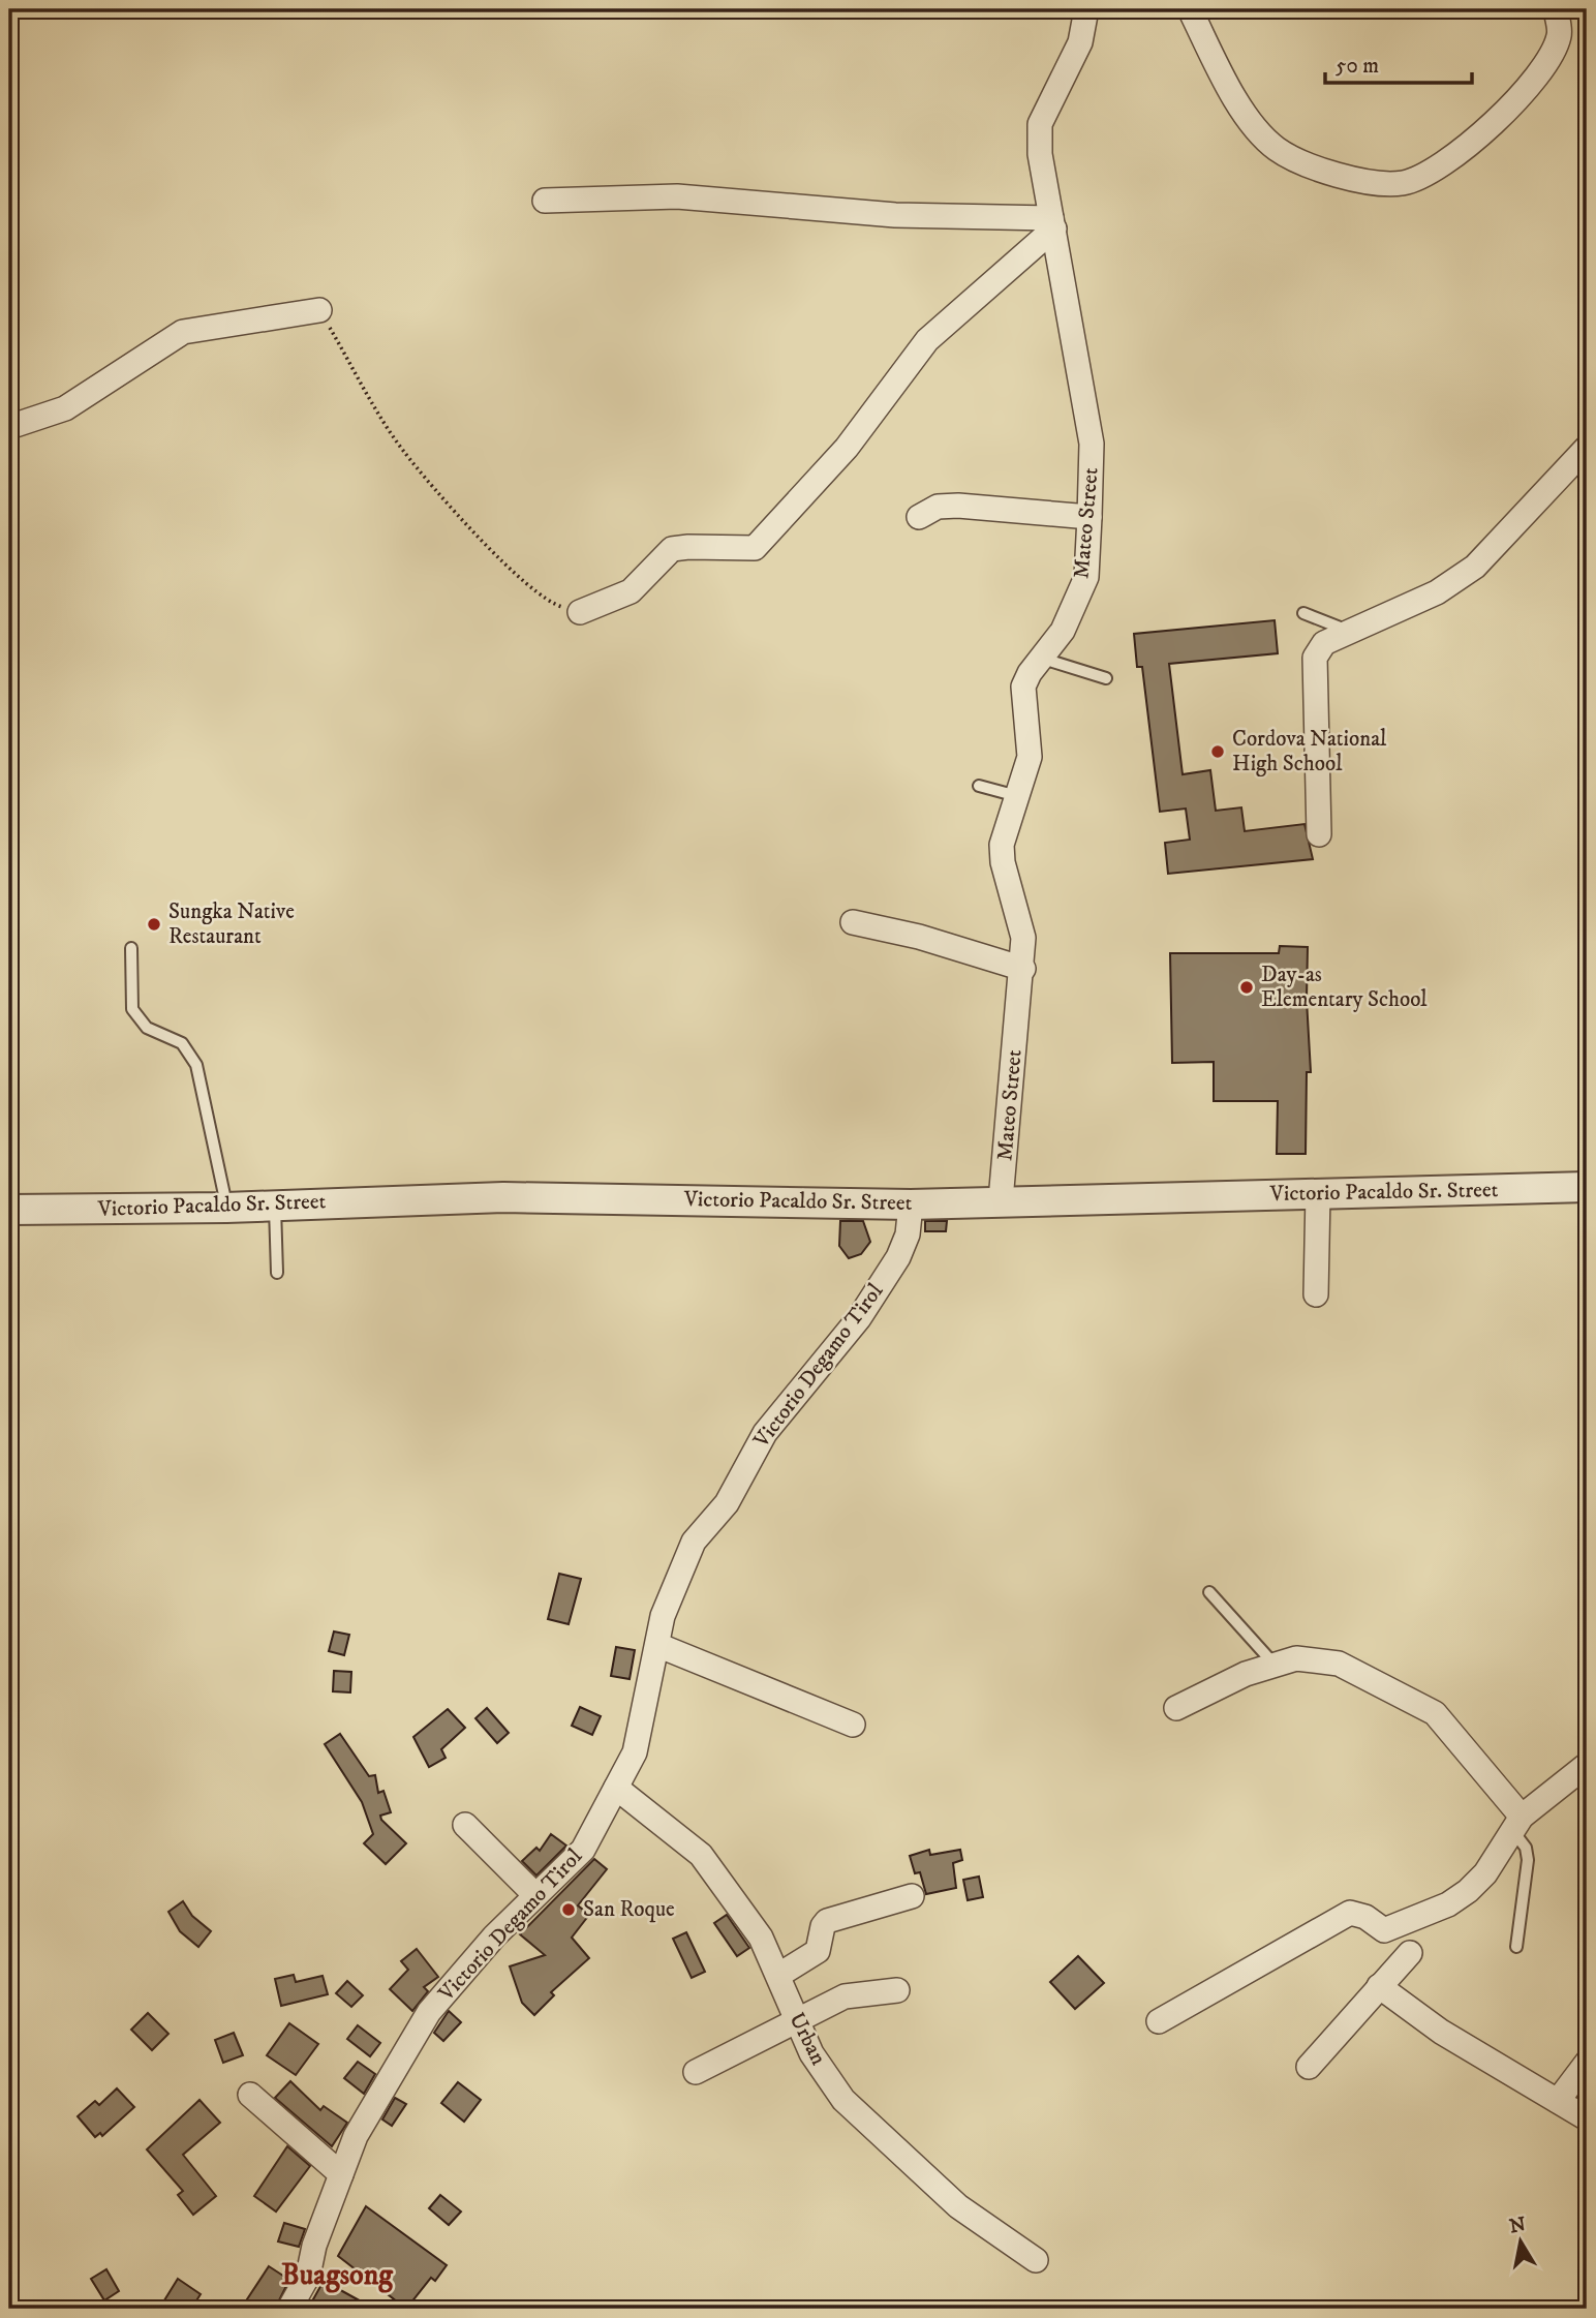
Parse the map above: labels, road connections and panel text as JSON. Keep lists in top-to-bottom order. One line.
{"streets":{"street":["Mateo Street","Victorio Pacaldo Sr. Street","Victorio Degamo Tirol","Urban"]},"crossings":[["Mateo Street","Victorio Pacaldo Sr. Street"],["Victorio Pacaldo Sr. Street","Victorio Degamo Tirol"],["Victorio Degamo Tirol","Urban"]],"districts":["Buagsong"],"places":["Cordova National High School","Sungka Native Restaurant","Day-as Elementary School","San Roque"],"scale_bar":"50 m","north":"top"}
